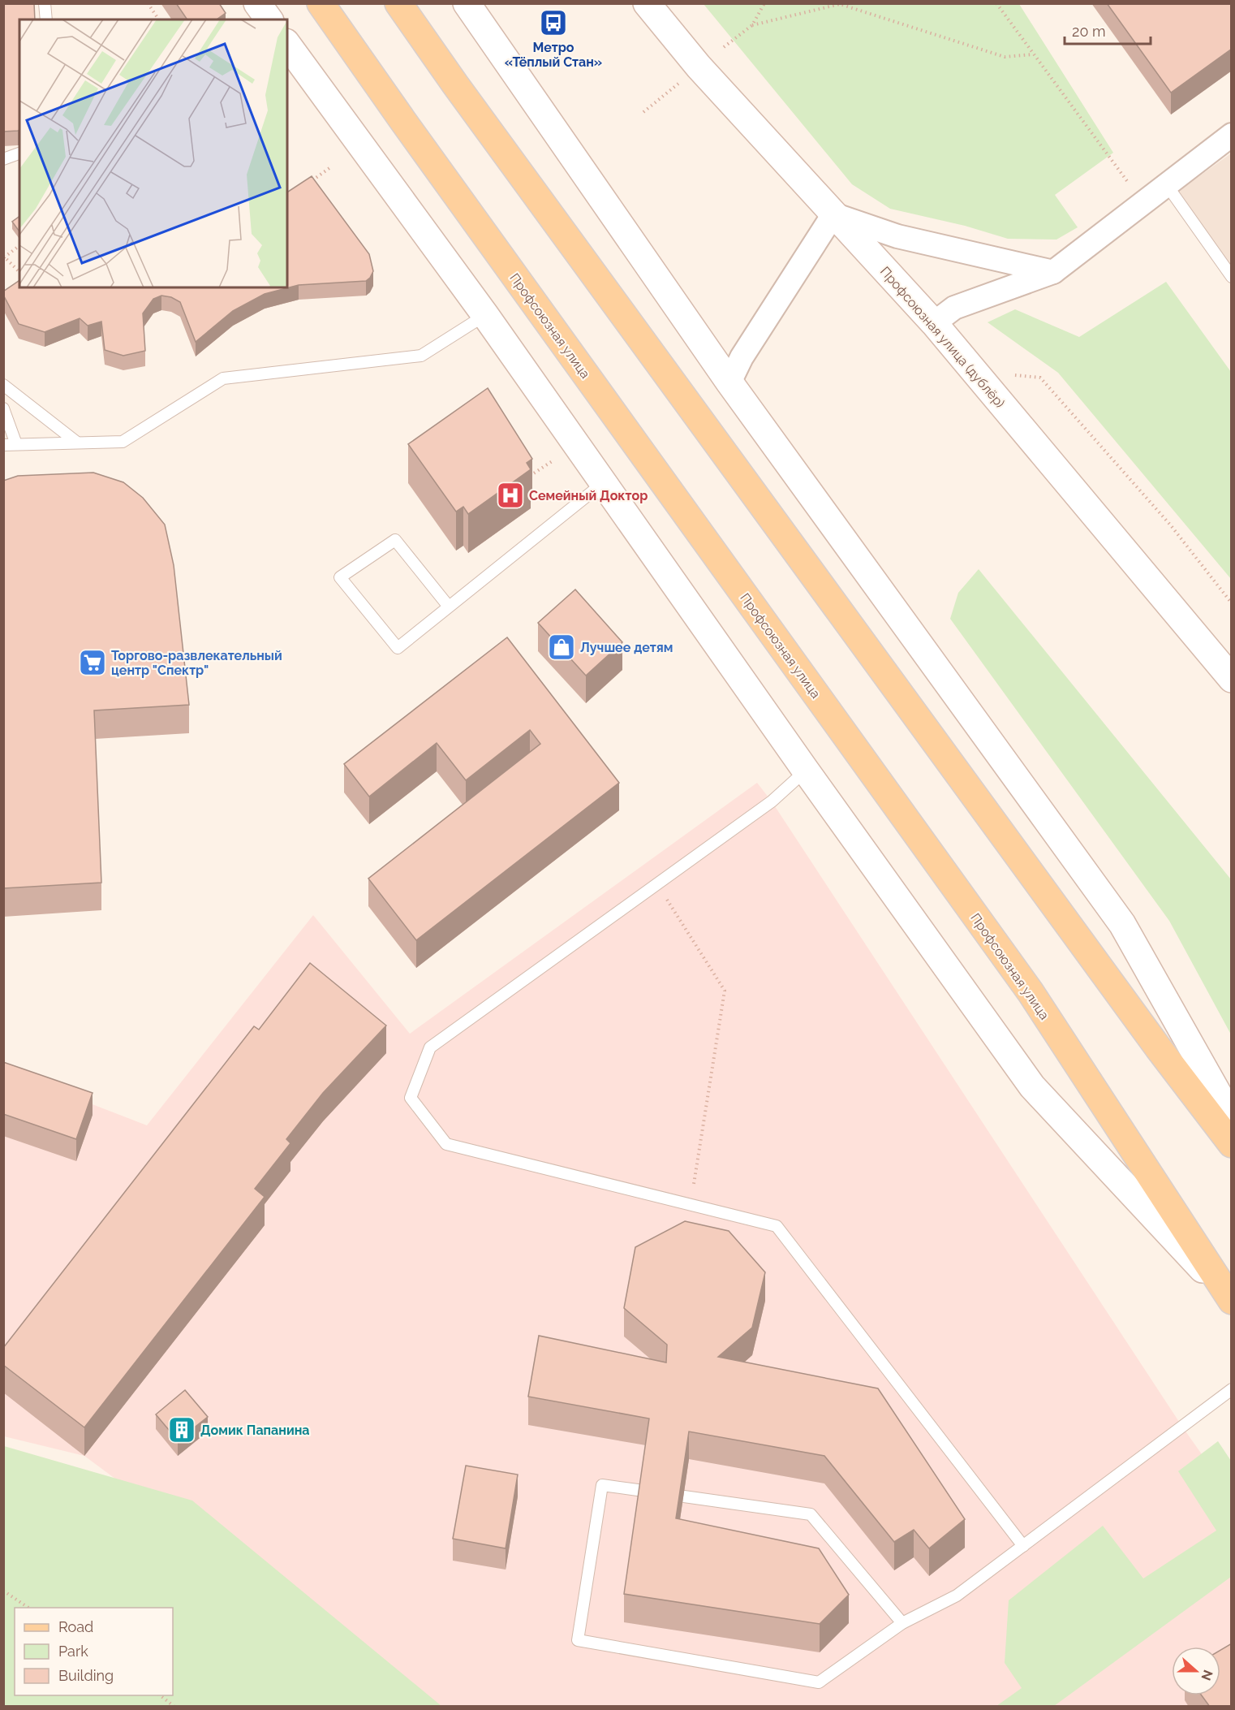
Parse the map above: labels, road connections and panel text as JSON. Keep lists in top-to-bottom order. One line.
{"streets":{"main road":["Профсоюзная улица","Профсоюзная улица (дублёр)"]},"places":{"bus stop":["Метро «Тёплый Стан»"],"hospital":["Семейный Доктор"],"shop":["Лучшее детям"],"supermarket":["Торгово-развлекательный центр \"Спектр\""],"building":["Домик Папанина"]},"legend":["Road","Park","Building"],"scale_bar":"20 m","north":"right"}
